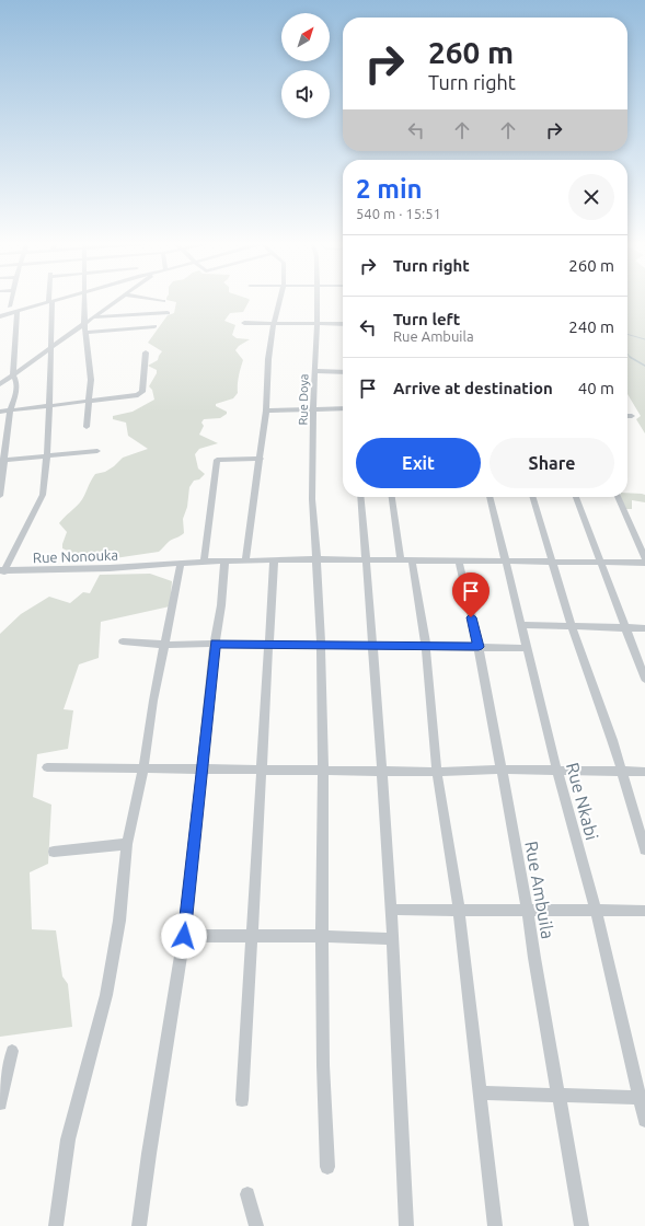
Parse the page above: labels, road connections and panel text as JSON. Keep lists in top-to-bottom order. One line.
{"streets":{"street":["Rue Doya","Rue Nonouka","Rue Nkabi","Rue Ambuila"]},"crossings":[["Rue Doya","Rue Nonouka"],["Rue Nonouka","Rue Nkabi"],["Rue Nonouka","Rue Ambuila"]],"north":"top right","page":{"turn":["260 m","Turn right"],"heading":["2 min","540 m · 15:51"],"list":[{"name":"Turn right","value":"260 m"},{"name":"Turn left","note":"Rue Ambuila","value":"240 m"},{"name":"Arrive at destination","value":"40 m"}],"buttons":["Exit","Share"]}}
